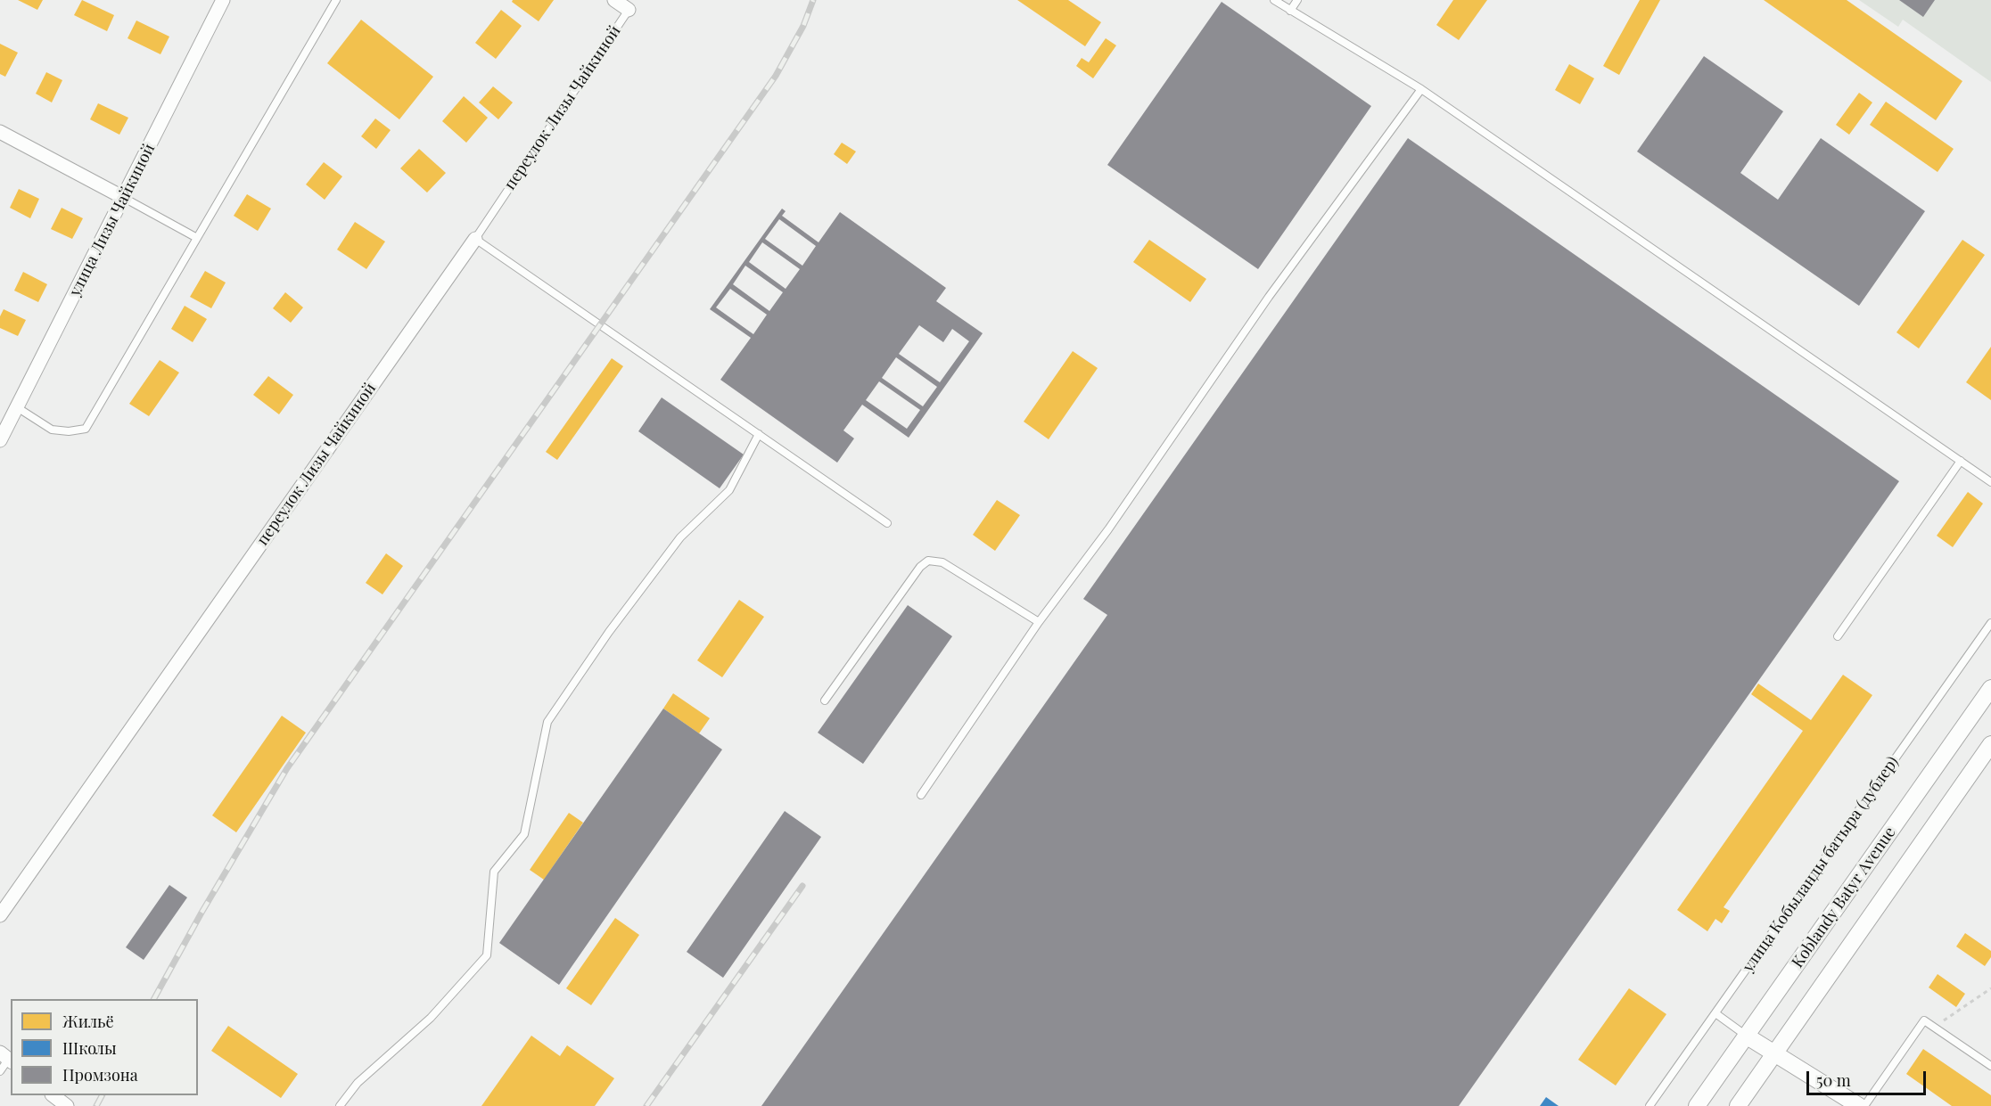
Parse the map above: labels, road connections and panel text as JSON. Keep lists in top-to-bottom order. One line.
{"streets":{"street":["переулок Лизы Чайкиной","улица Лизы Чайкиной","Koblandy Batyr Avenue"],"lane":["улица Кобыланды батыра (дублер)"]},"legend":["Жильё","Школы","Промзона"],"scale_bar":"50 m"}
